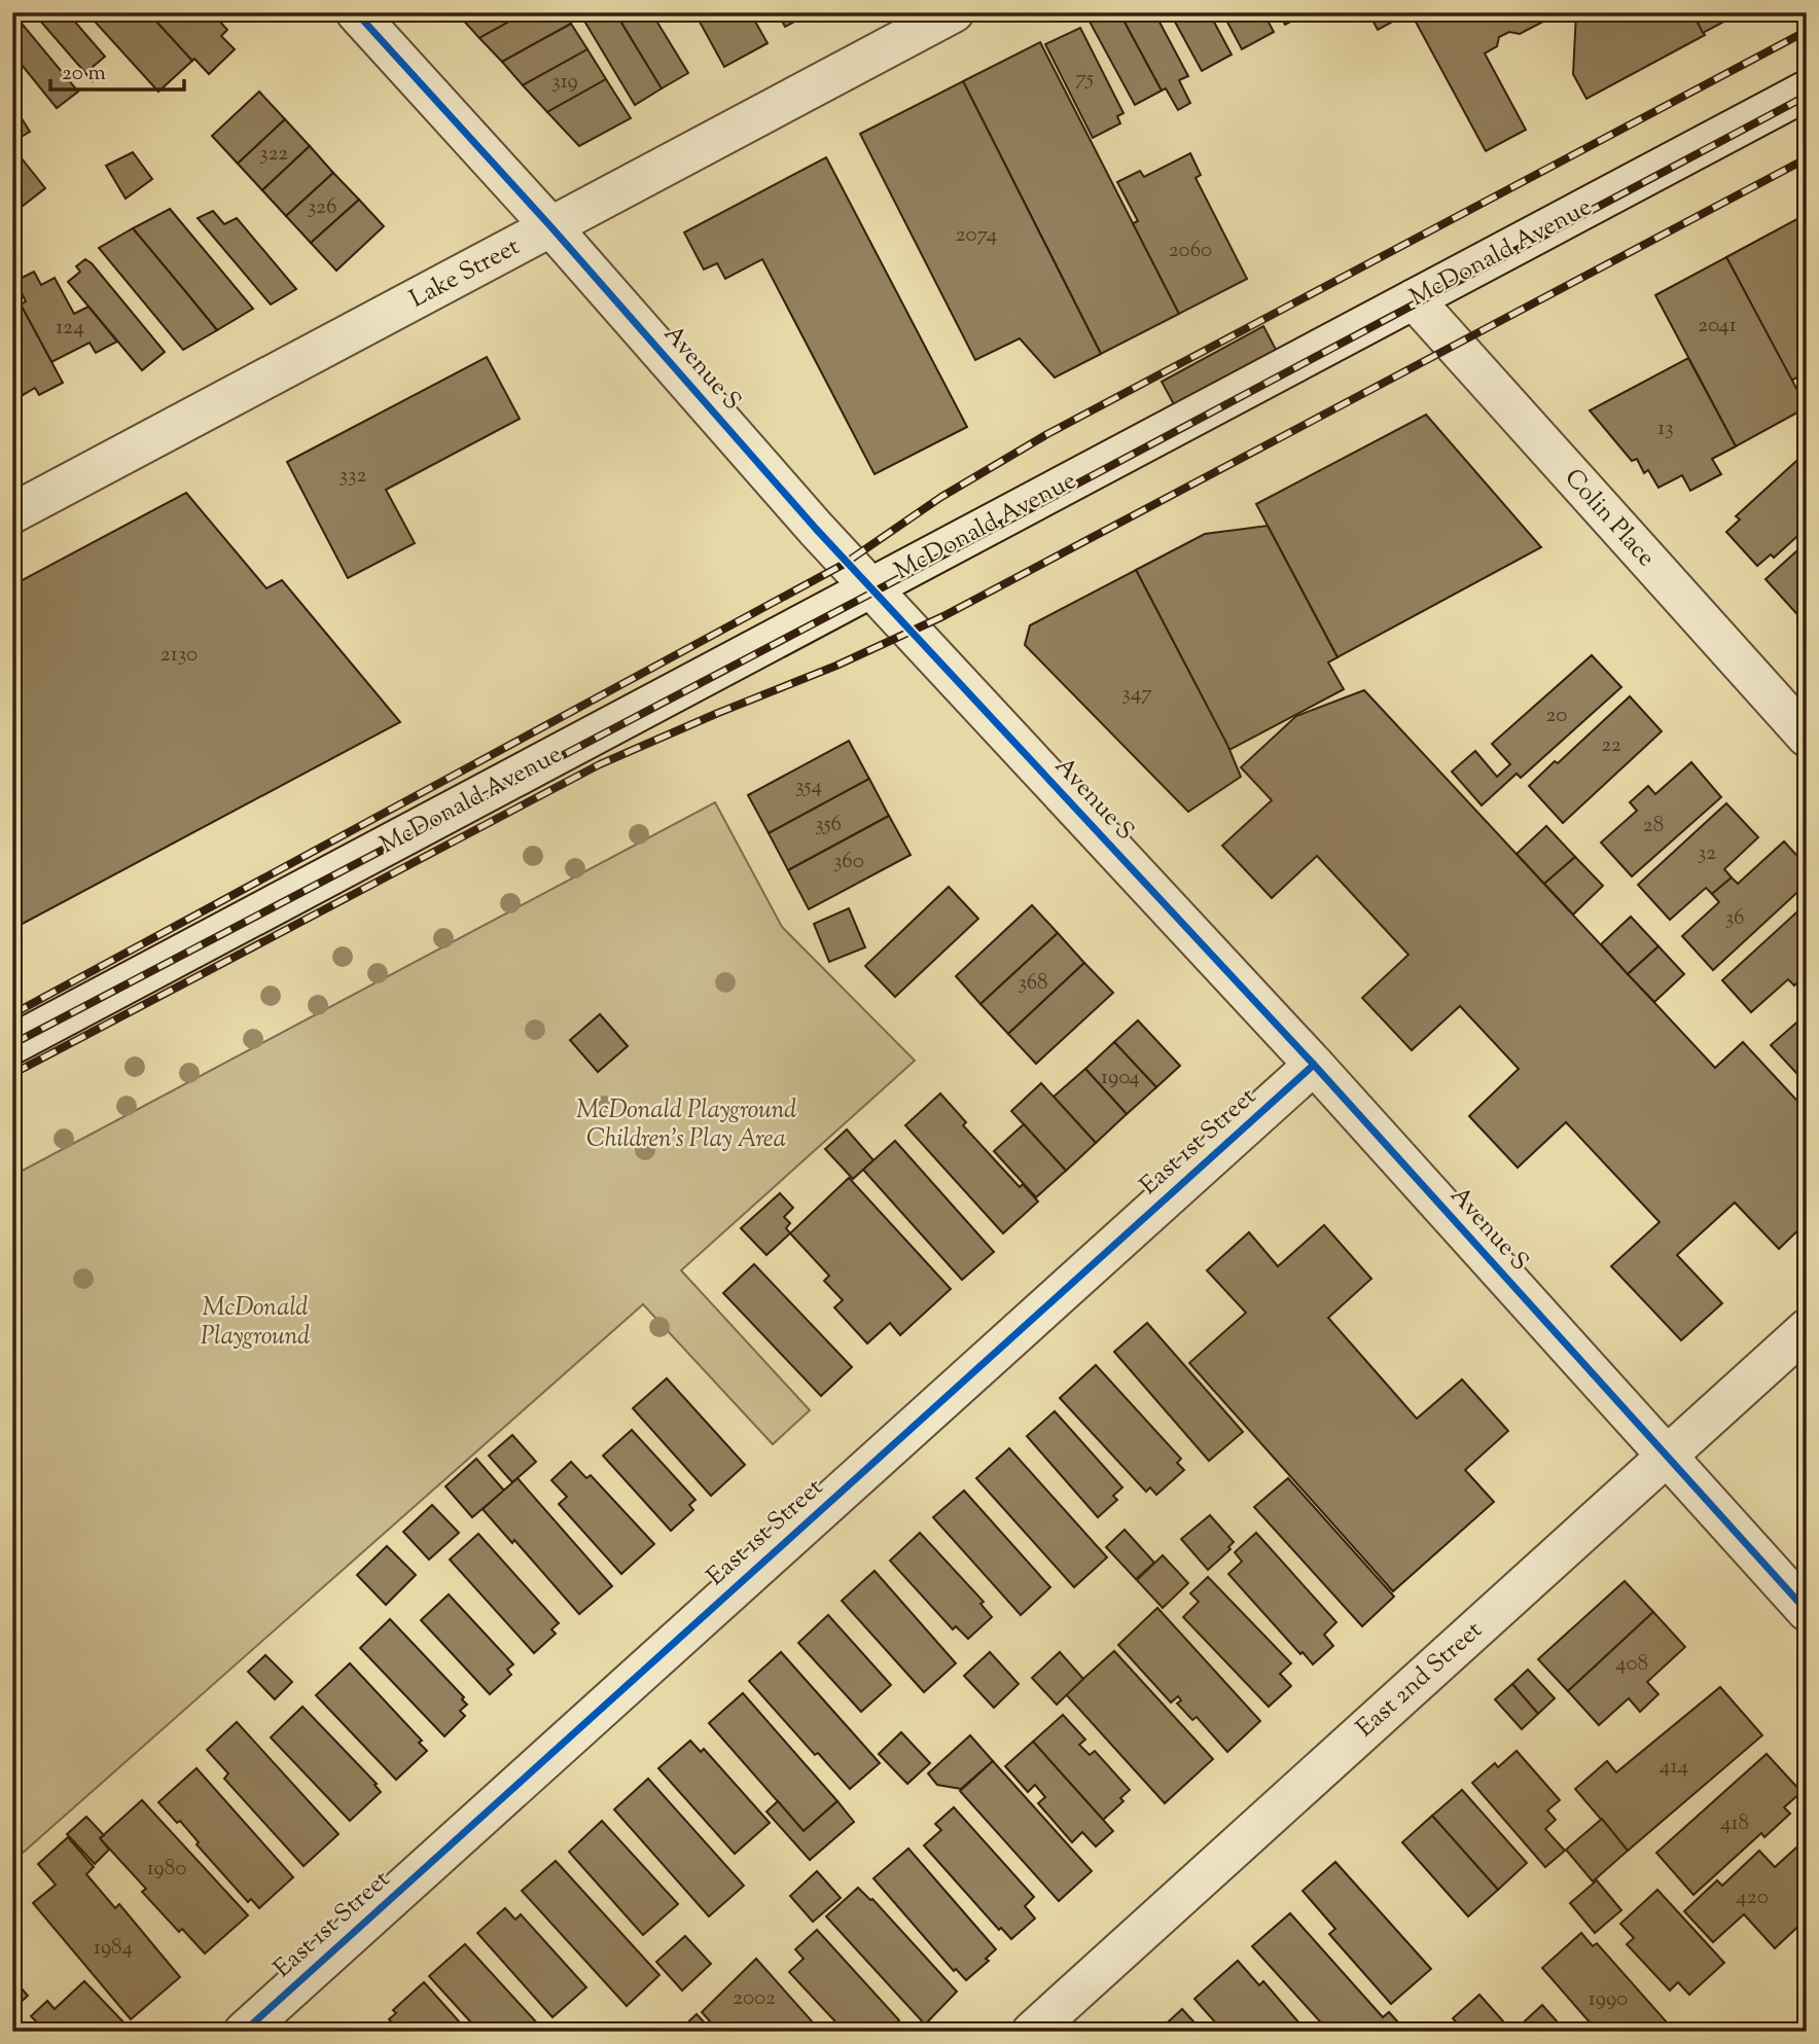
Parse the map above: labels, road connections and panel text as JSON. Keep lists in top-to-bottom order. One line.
{"streets":{"street":["McDonald Avenue","Lake Street","Avenue S","Colin Place","East 1st Street","East 2nd Street"]},"crossings":[["McDonald Avenue","Avenue S"],["McDonald Avenue","Colin Place"],["Lake Street","Avenue S"],["Avenue S","East 1st Street"],["Avenue S","East 2nd Street"]],"parks":["McDonald Playground Children's Play Area","McDonald Playground"],"house_numbers":["75","319","322","326","2074","2060","2041","124","13","332","2130","347","20","22","354","356","28","32","360","36","368","1904","408","414","418","1980","420","1984","2002","1990"],"scale_bar":"20 m"}
